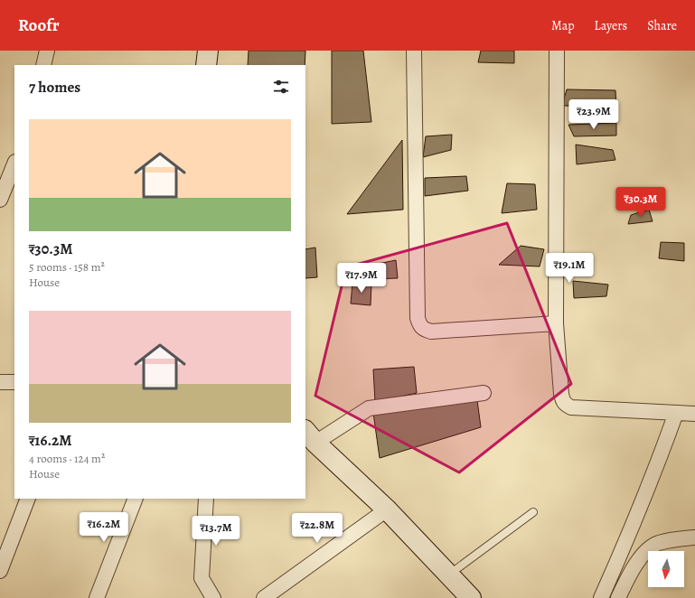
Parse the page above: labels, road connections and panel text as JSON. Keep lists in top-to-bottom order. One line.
{"north":"bottom","page":{"header":"Roofr","nav":["Map","Layers","Share"],"heading":"7 homes","price":["₹23.9M","₹30.3M","₹19.1M","₹17.9M","₹16.2M","₹22.8M","₹13.7M"],"list":[{"name":"₹30.3M","note":"5 rooms · 158 m² · House"},{"name":"₹16.2M","note":"4 rooms · 124 m² · House"}]}}
